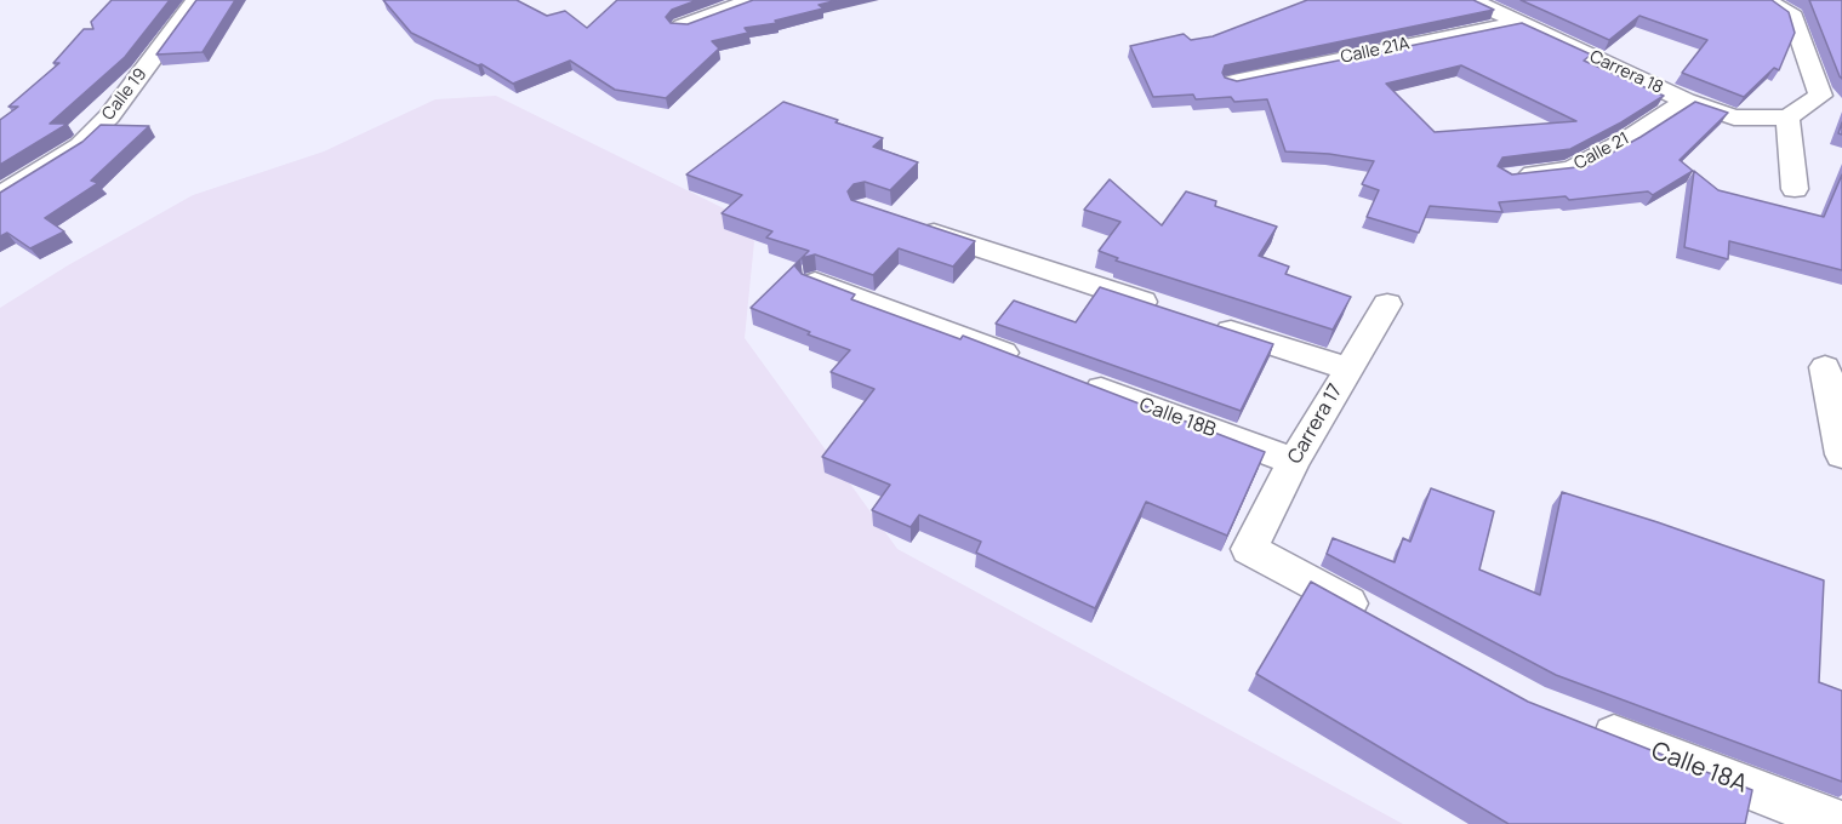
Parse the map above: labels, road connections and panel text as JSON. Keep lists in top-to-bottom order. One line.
{"streets":{"street":["Calle 21A","Carrera 18","Calle 19","Calle 21","Calle 18B","Carrera 17","Calle 18A"]},"crossings":[["Calle 21A","Carrera 18"],["Carrera 18","Calle 21"],["Calle 18B","Carrera 17"]]}
